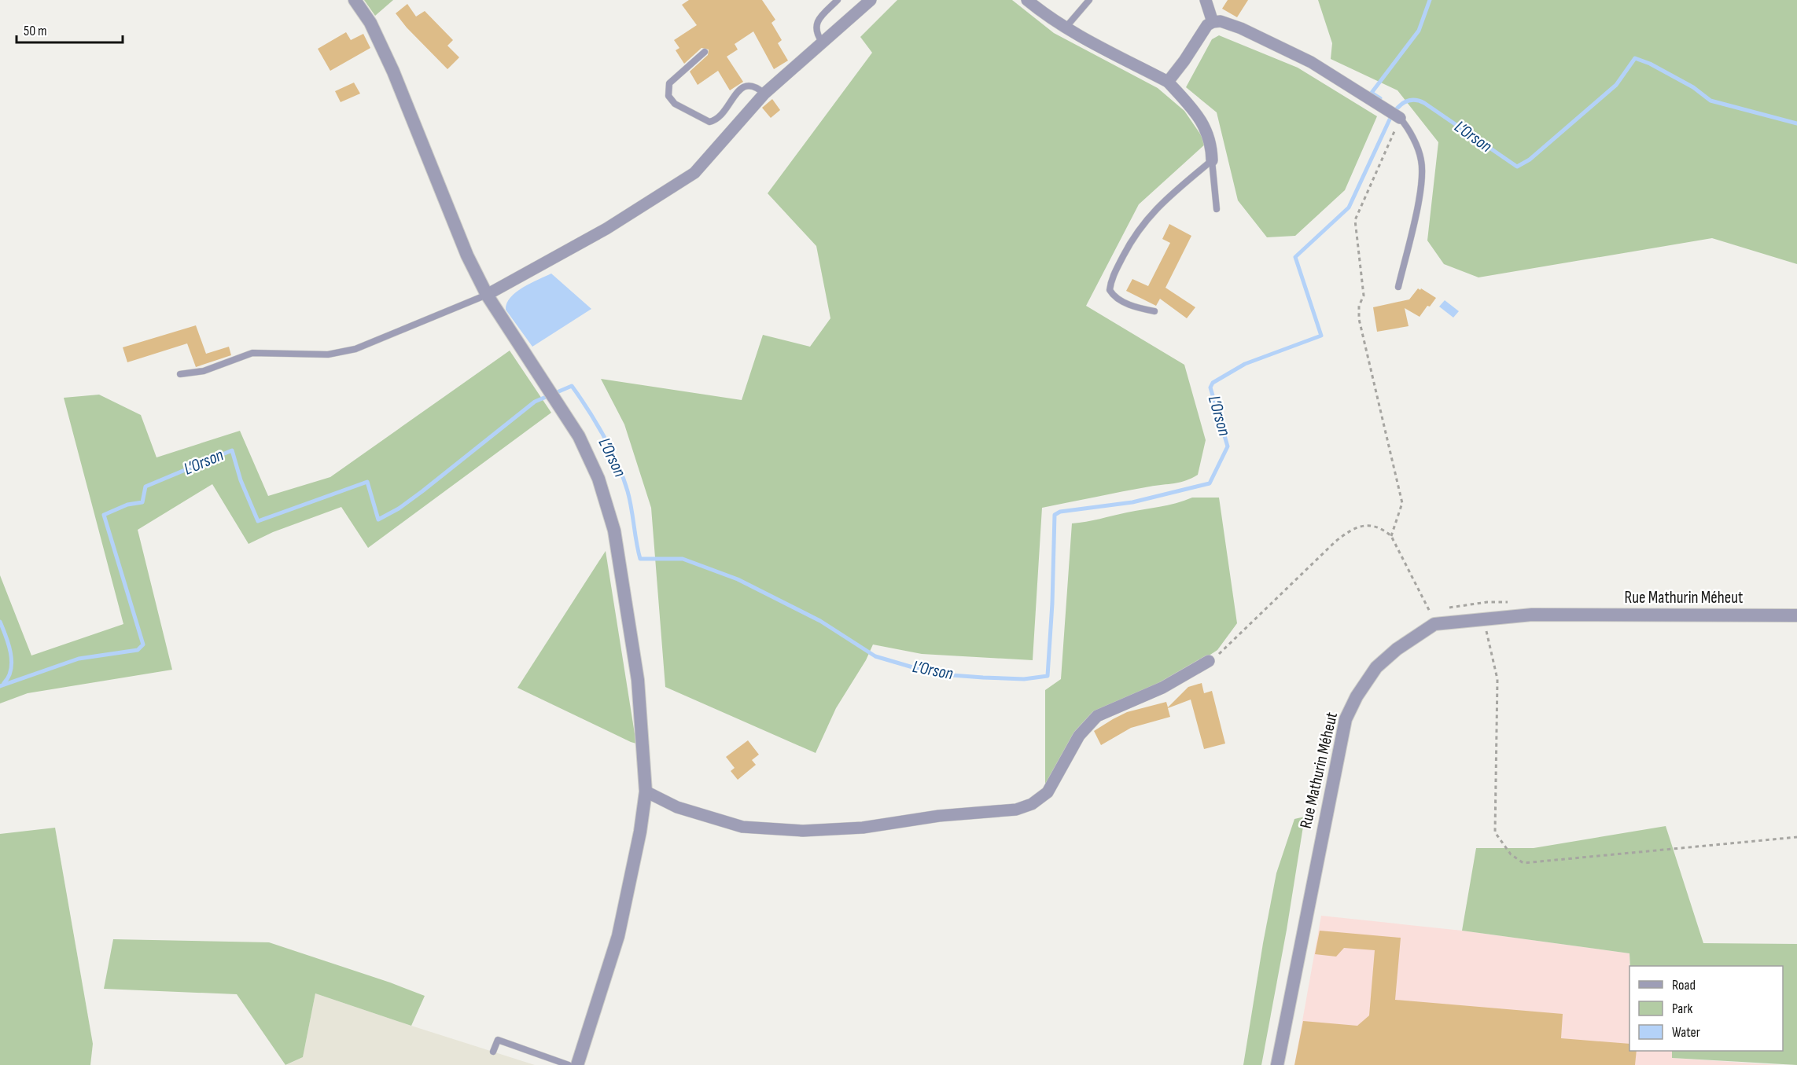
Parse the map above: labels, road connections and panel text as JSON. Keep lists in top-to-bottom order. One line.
{"streets":{"street":["Rue Mathurin Méheut"]},"water":["L’Orson"],"legend":["Road","Park","Water"],"scale_bar":"50 m"}
